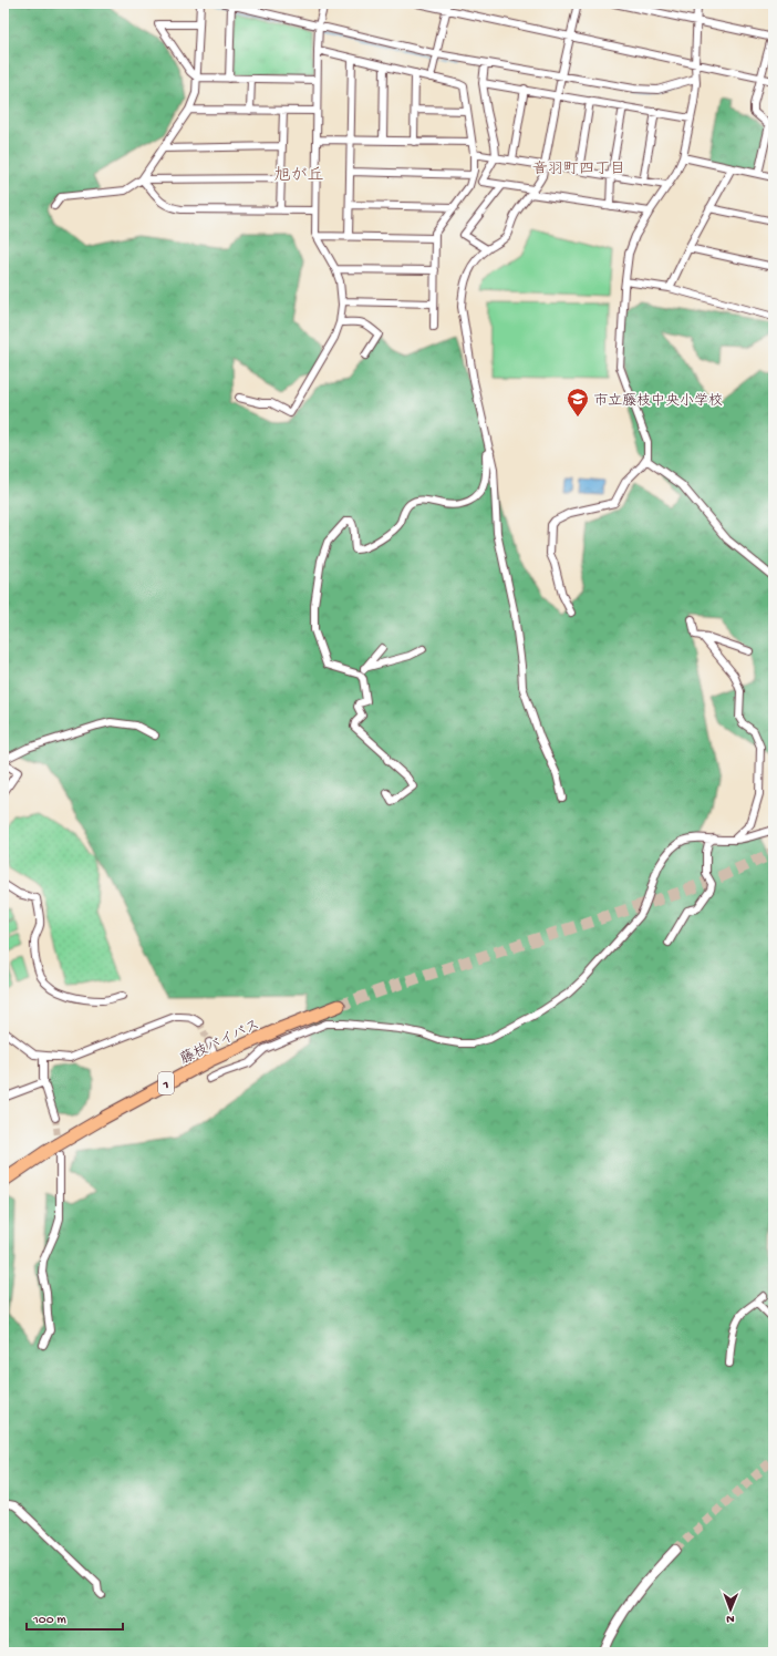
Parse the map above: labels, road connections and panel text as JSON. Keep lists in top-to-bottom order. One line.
{"streets":{"highway":["藤枝バイパス","1"]},"districts":["音羽町四丁目","旭が丘"],"places":{"school or university":["市立藤枝中央小学校"]},"scale_bar":"100 m","north":"bottom"}
